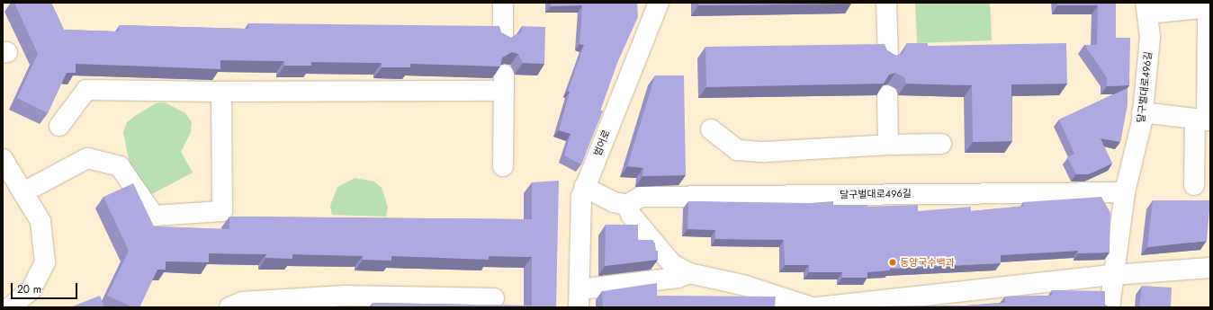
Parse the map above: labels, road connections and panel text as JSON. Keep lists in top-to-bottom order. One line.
{"streets":{"street":["달구벌대로496길","범어로"]},"places":["동양국수백과"],"scale_bar":"20 m"}
